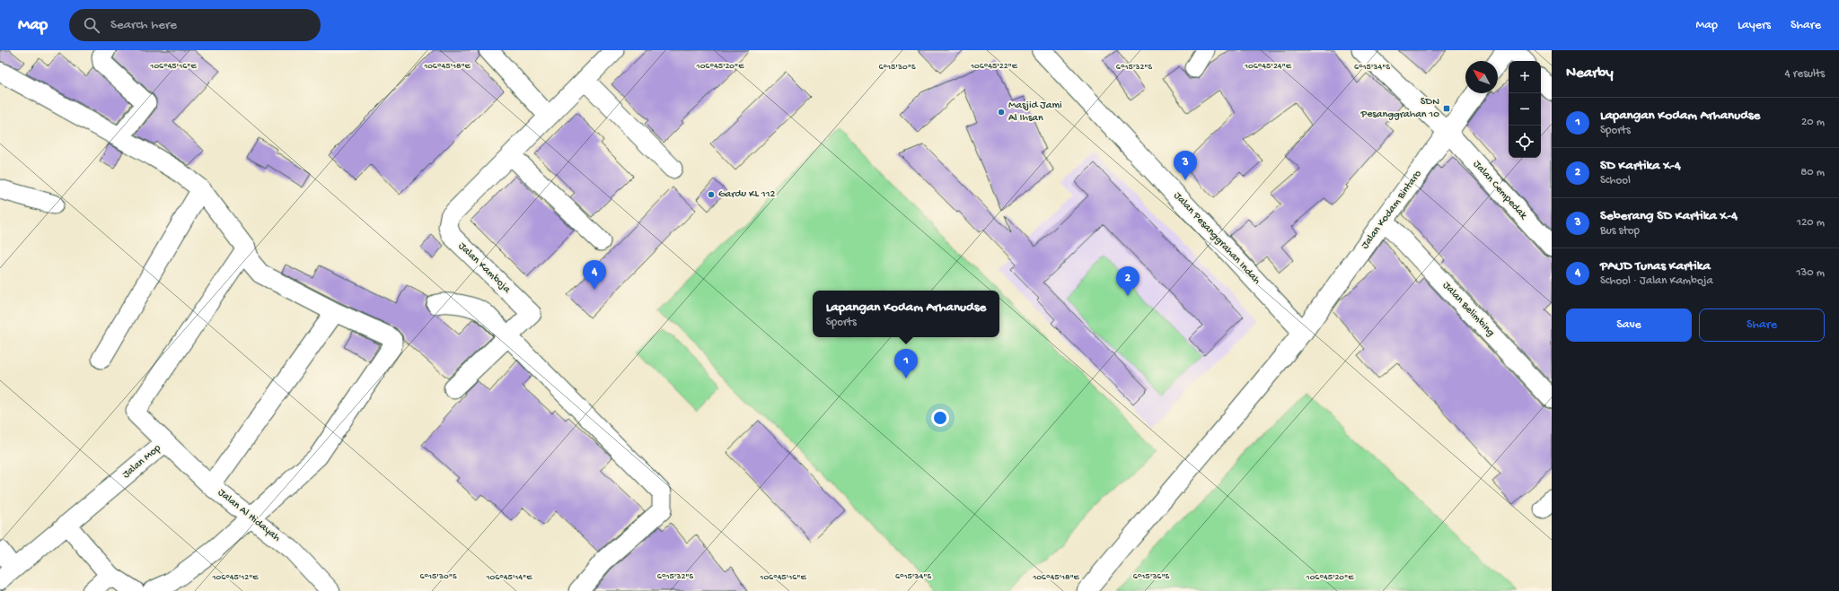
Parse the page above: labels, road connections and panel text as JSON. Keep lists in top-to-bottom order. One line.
{"streets":{"street":["Jalan Cempedak","Jalan Kodam Bintaro","Jalan Pesanggrahan Indah","Jalan Kamboja","Jalan Belimbing","Jalan Mop","Jalan Al Hidayah"]},"crossings":[["Jalan Cempedak","Jalan Kodam Bintaro"],["Jalan Kodam Bintaro","Jalan Pesanggrahan Indah"],["Jalan Kodam Bintaro","Jalan Belimbing"],["Jalan Mop","Jalan Al Hidayah"]],"places":{"transit":["SDN Pesanggrahan 10"],"other":["Masjid Jami Al Ihsan","Gardu KL 112"]},"north":"top left","page":{"header":"Map","search":"Search here","nav":["Map","Layers","Share"],"heading":["Nearby","4 results"],"map_buttons":["+","−"],"list":[{"mark":"1","name":"Lapangan Kodam Arhanudse","note":"Sports","value":"20 m"},{"mark":"2","name":"SD Kartika X-4","note":"School","value":"80 m"},{"mark":"3","name":"Seberang SD Kartika X-4","note":"Bus stop","value":"120 m"},{"mark":"4","name":"PAUD Tunas Kartika","note":"School · Jalan Kamboja","value":"130 m"}],"pins":["3","4","2","1"],"popup":["Lapangan Kodam Arhanudse","Sports"],"buttons":["Save","Share"]},"coordinates":["106°45'22\"E","106°45'16\"E","106°45'18\"E","106°45'20\"E","106°45'24\"E","6°15'30\"S","6°15'32\"S","6°15'34\"S","6°15'36\"S","106°45'12\"E","106°45'14\"E"]}
